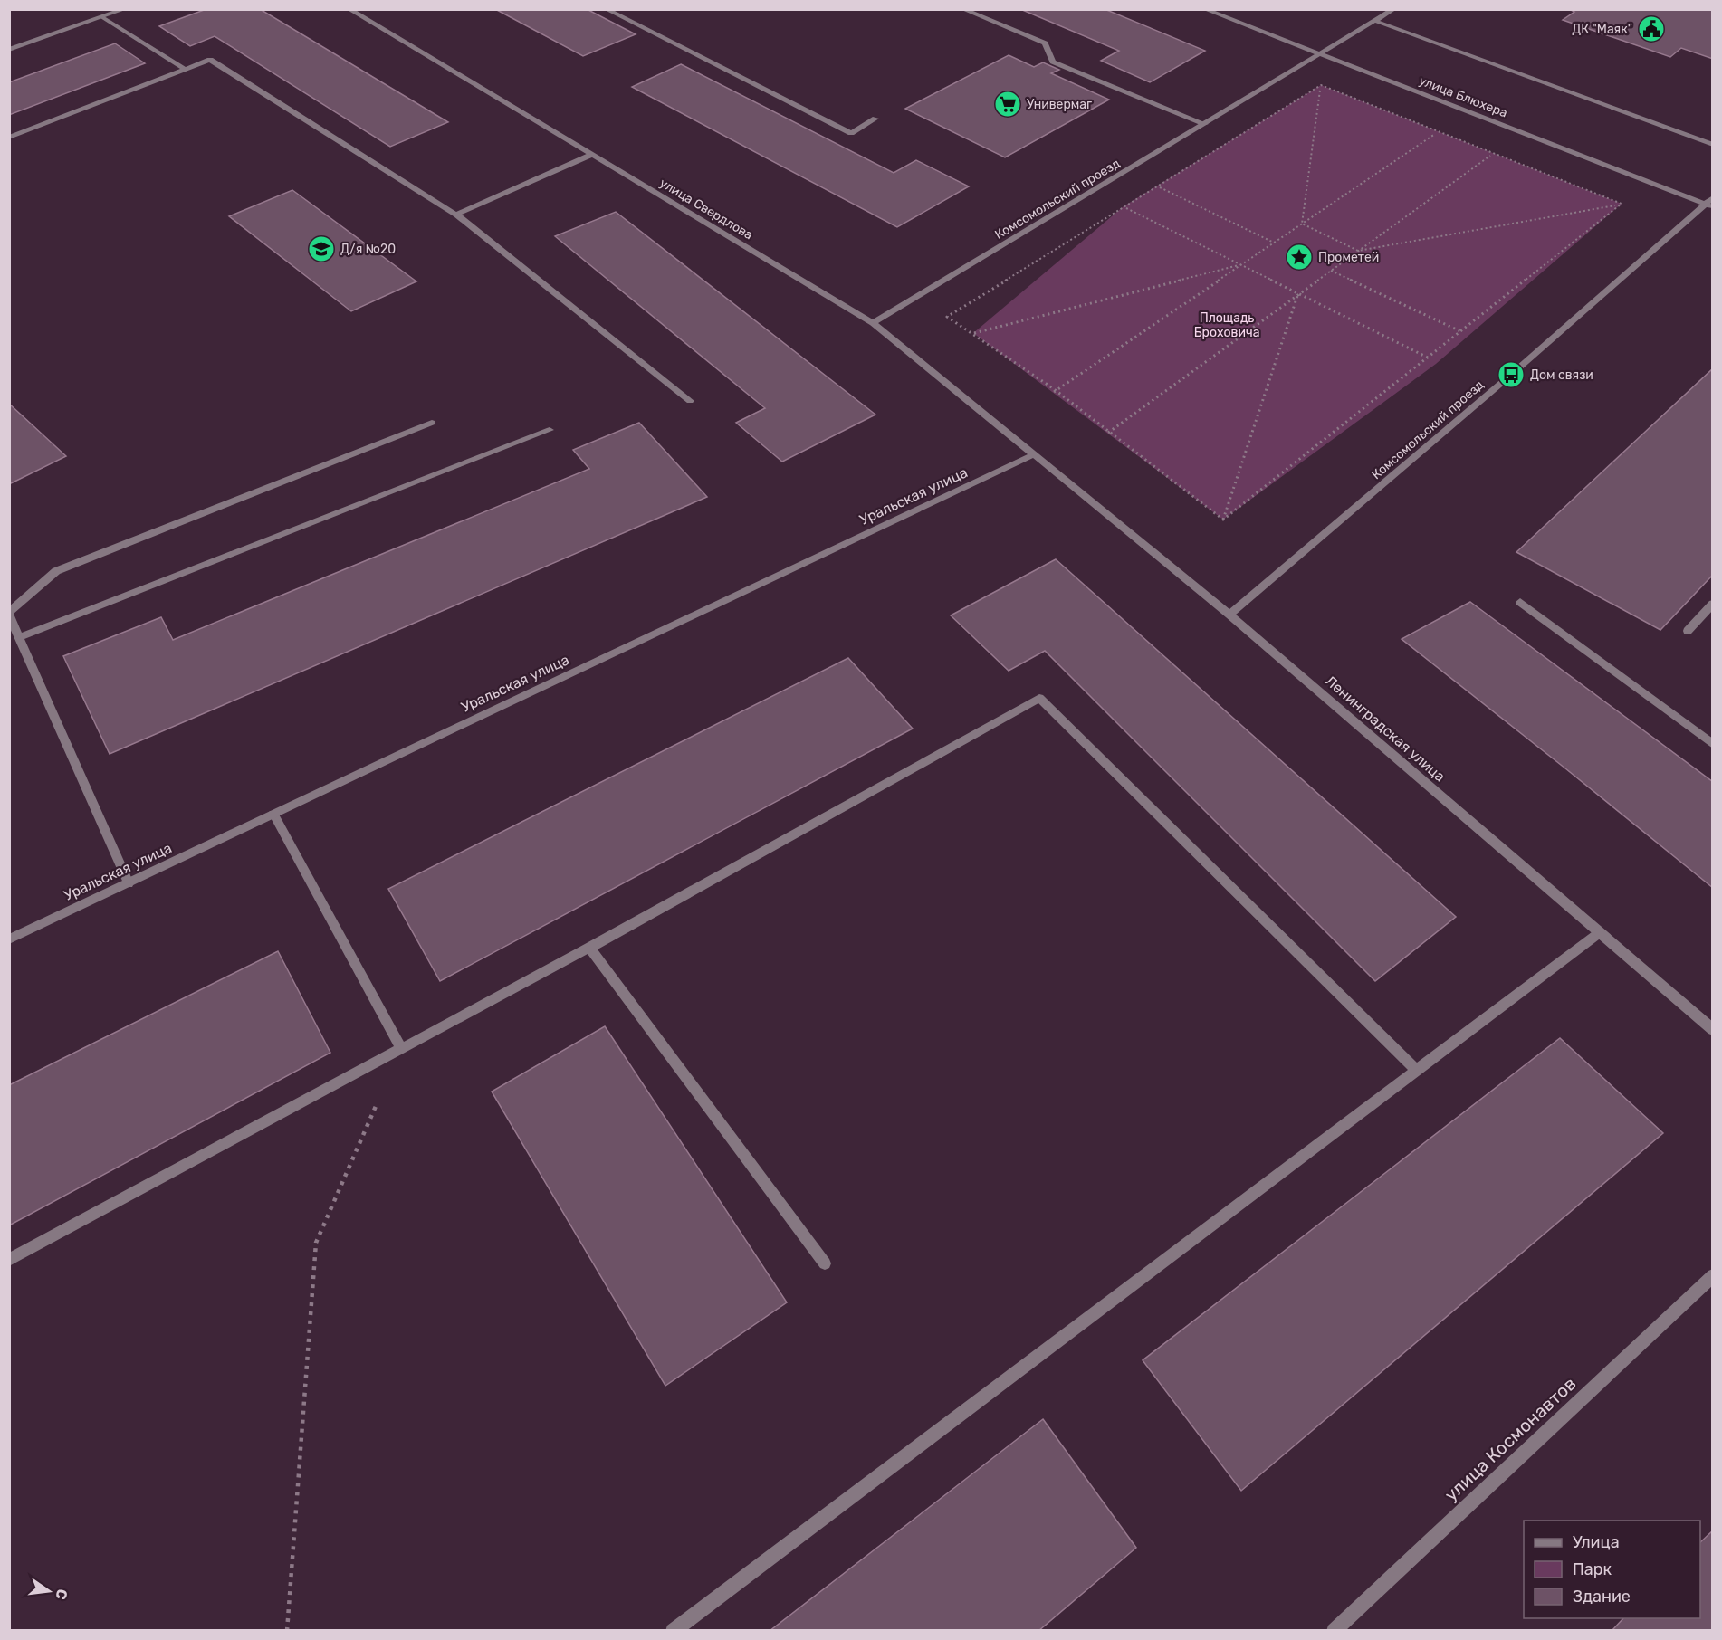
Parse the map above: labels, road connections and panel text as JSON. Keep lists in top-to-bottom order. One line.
{"streets":{"street":["улица Блюхера","Комсомольский проезд","улица Свердлова","Уральская улица","Ленинградская улица","улица Космонавтов"]},"crossings":[["улица Блюхера","Комсомольский проезд"],["Комсомольский проезд","улица Свердлова"],["Комсомольский проезд","Ленинградская улица"],["улица Свердлова","Уральская улица"],["улица Свердлова","Ленинградская улица"],["Уральская улица","Ленинградская улица"]],"parks":["Площадь Броховича"],"places":{"public building":["ДК \"Маяк\""],"supermarket":["Универмаг"],"school or university":["Д/я №20"],"place":["Прометей"],"bus stop":["Дом связи"]},"legend":["Улица","Парк","Здание"],"north":"right"}
